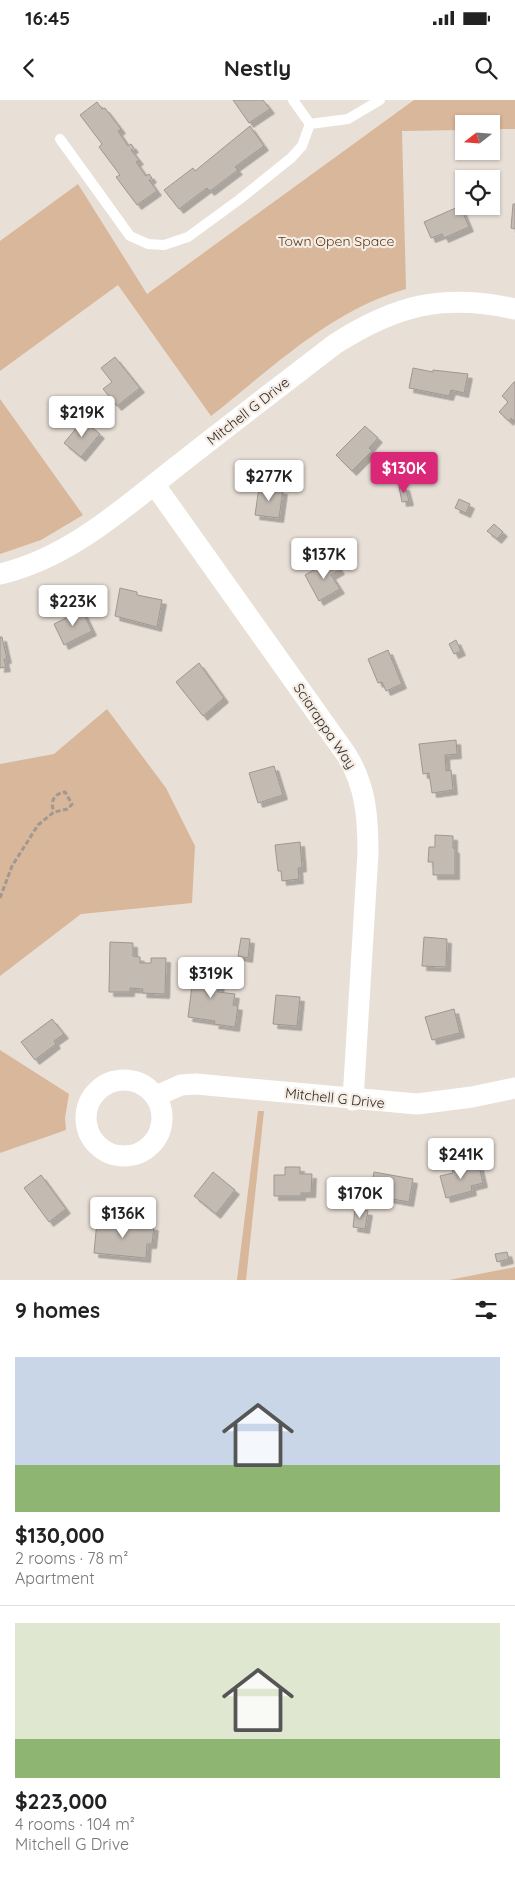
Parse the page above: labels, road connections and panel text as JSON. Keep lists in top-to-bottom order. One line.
{"streets":{"street":["Mitchell G Drive","Sciarappa Way"]},"crossings":[["Mitchell G Drive","Sciarappa Way"]],"parks":["Town Open Space"],"north":"left","page":{"status":"16:45","header":"Nestly","price":["$219K","$130K","$277K","$137K","$223K","$319K","$241K","$170K","$136K"],"heading":"9 homes","list":[{"name":"$130,000","note":"2 rooms · 78 m² · Apartment"},{"name":"$223,000","note":"4 rooms · 104 m² · Mitchell G Drive"}]}}
